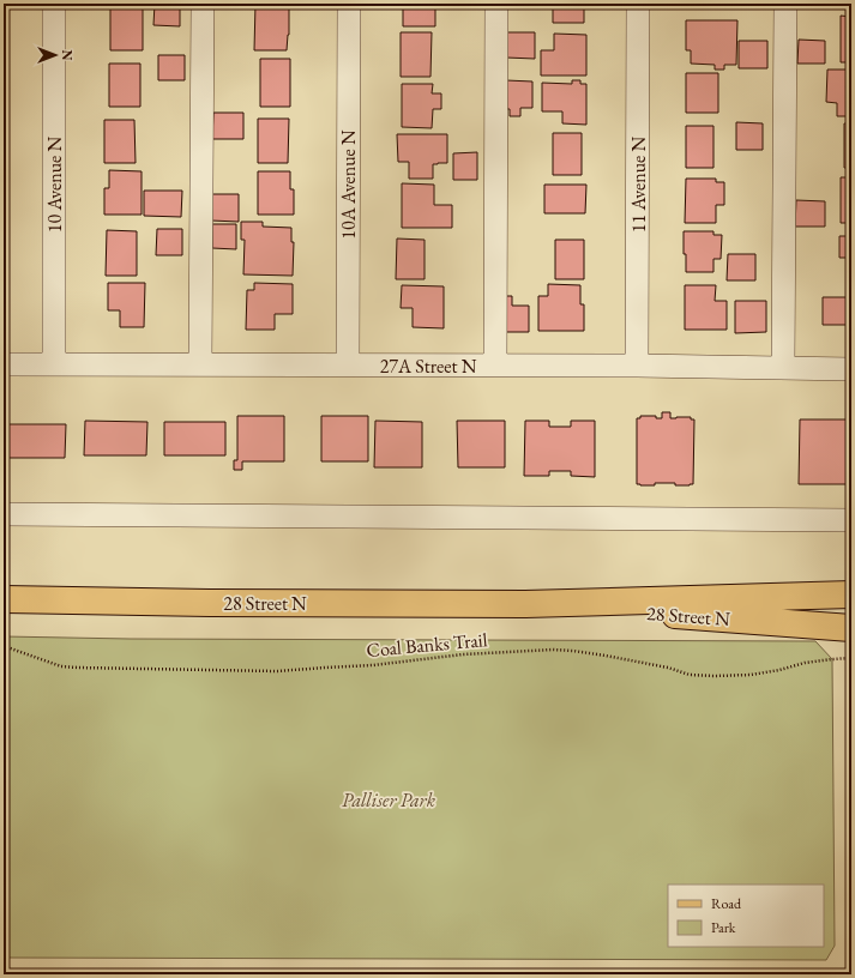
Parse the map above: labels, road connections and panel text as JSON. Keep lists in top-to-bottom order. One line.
{"streets":{"main road":["28 Street N"],"street":["10 Avenue N","10A Avenue N","11 Avenue N","27A Street N"],"path":["Coal Banks Trail"]},"crossings":[["10 Avenue N","27A Street N"],["10A Avenue N","27A Street N"],["11 Avenue N","27A Street N"]],"parks":["Palliser Park"],"legend":["Road","Park"],"north":"right"}
